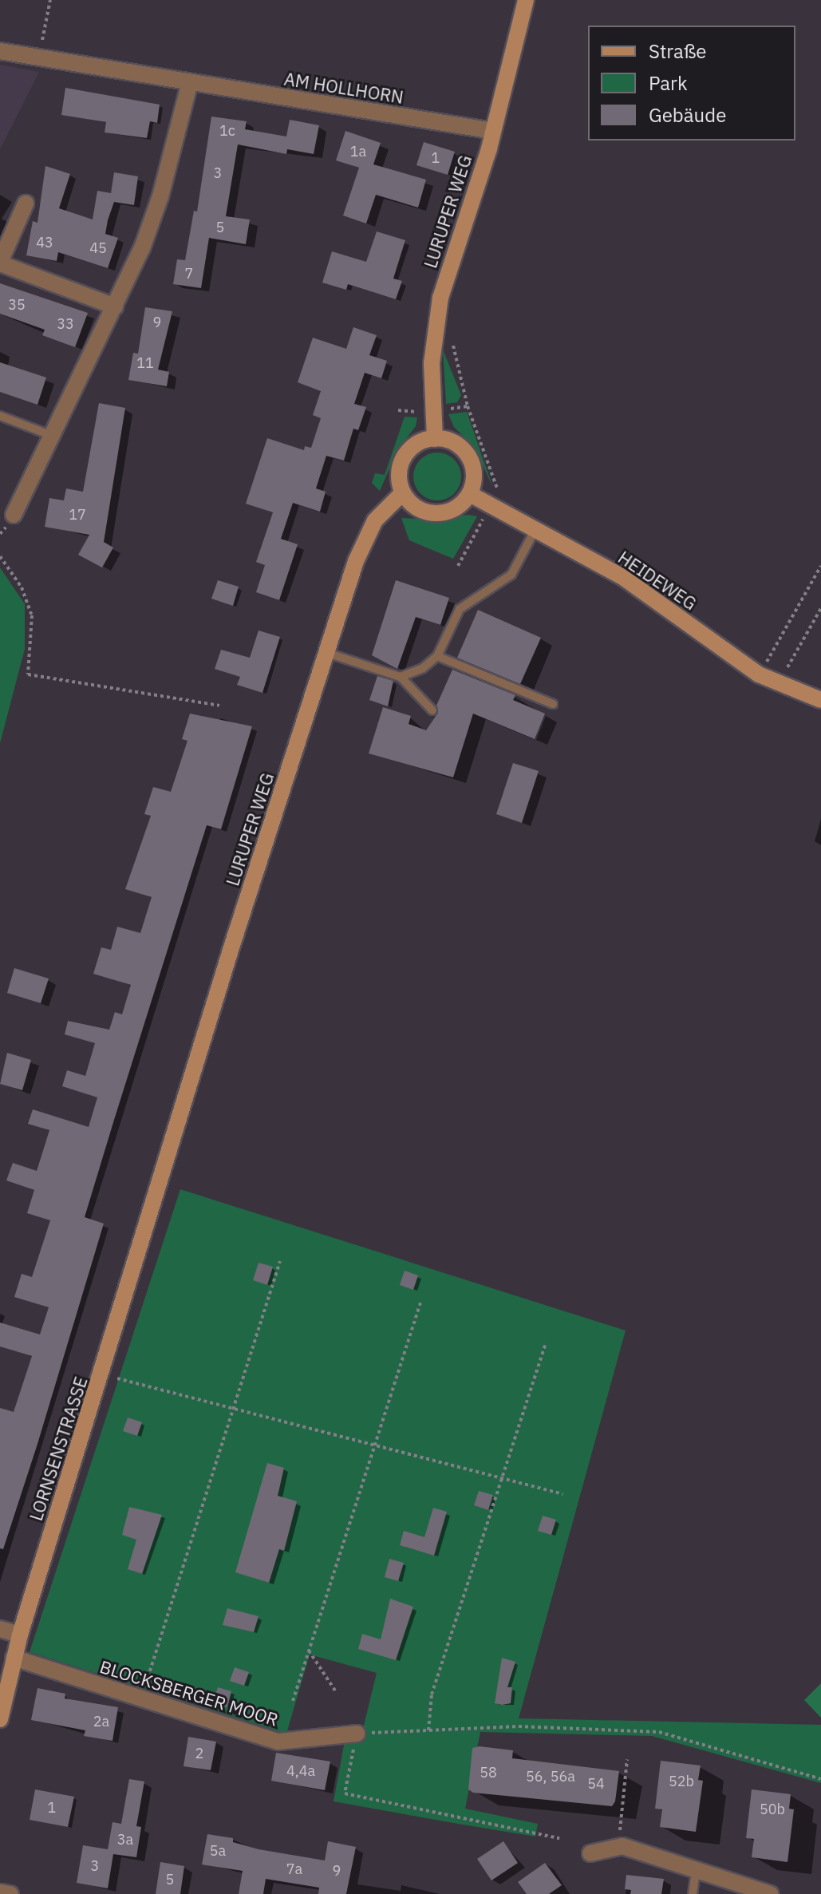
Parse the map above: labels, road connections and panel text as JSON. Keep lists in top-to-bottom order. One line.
{"streets":{"street":["AM HOLLHORN","LURUPER WEG","HEIDEWEG","LORNSENSTRASSE","BLOCKSBERGER MOOR"]},"crossings":[["AM HOLLHORN","LURUPER WEG"],["LURUPER WEG","HEIDEWEG"],["LURUPER WEG","LORNSENSTRASSE"],["LORNSENSTRASSE","BLOCKSBERGER MOOR"]],"house_numbers":["1c","1a","1","3","5","43","45","7","35","9","33","11","17","2a","2","4,4a","58","56, 56a","52b","54","1","50b","3a","5a","3","7a","9","5"],"legend":["Straße","Park","Gebäude"]}
